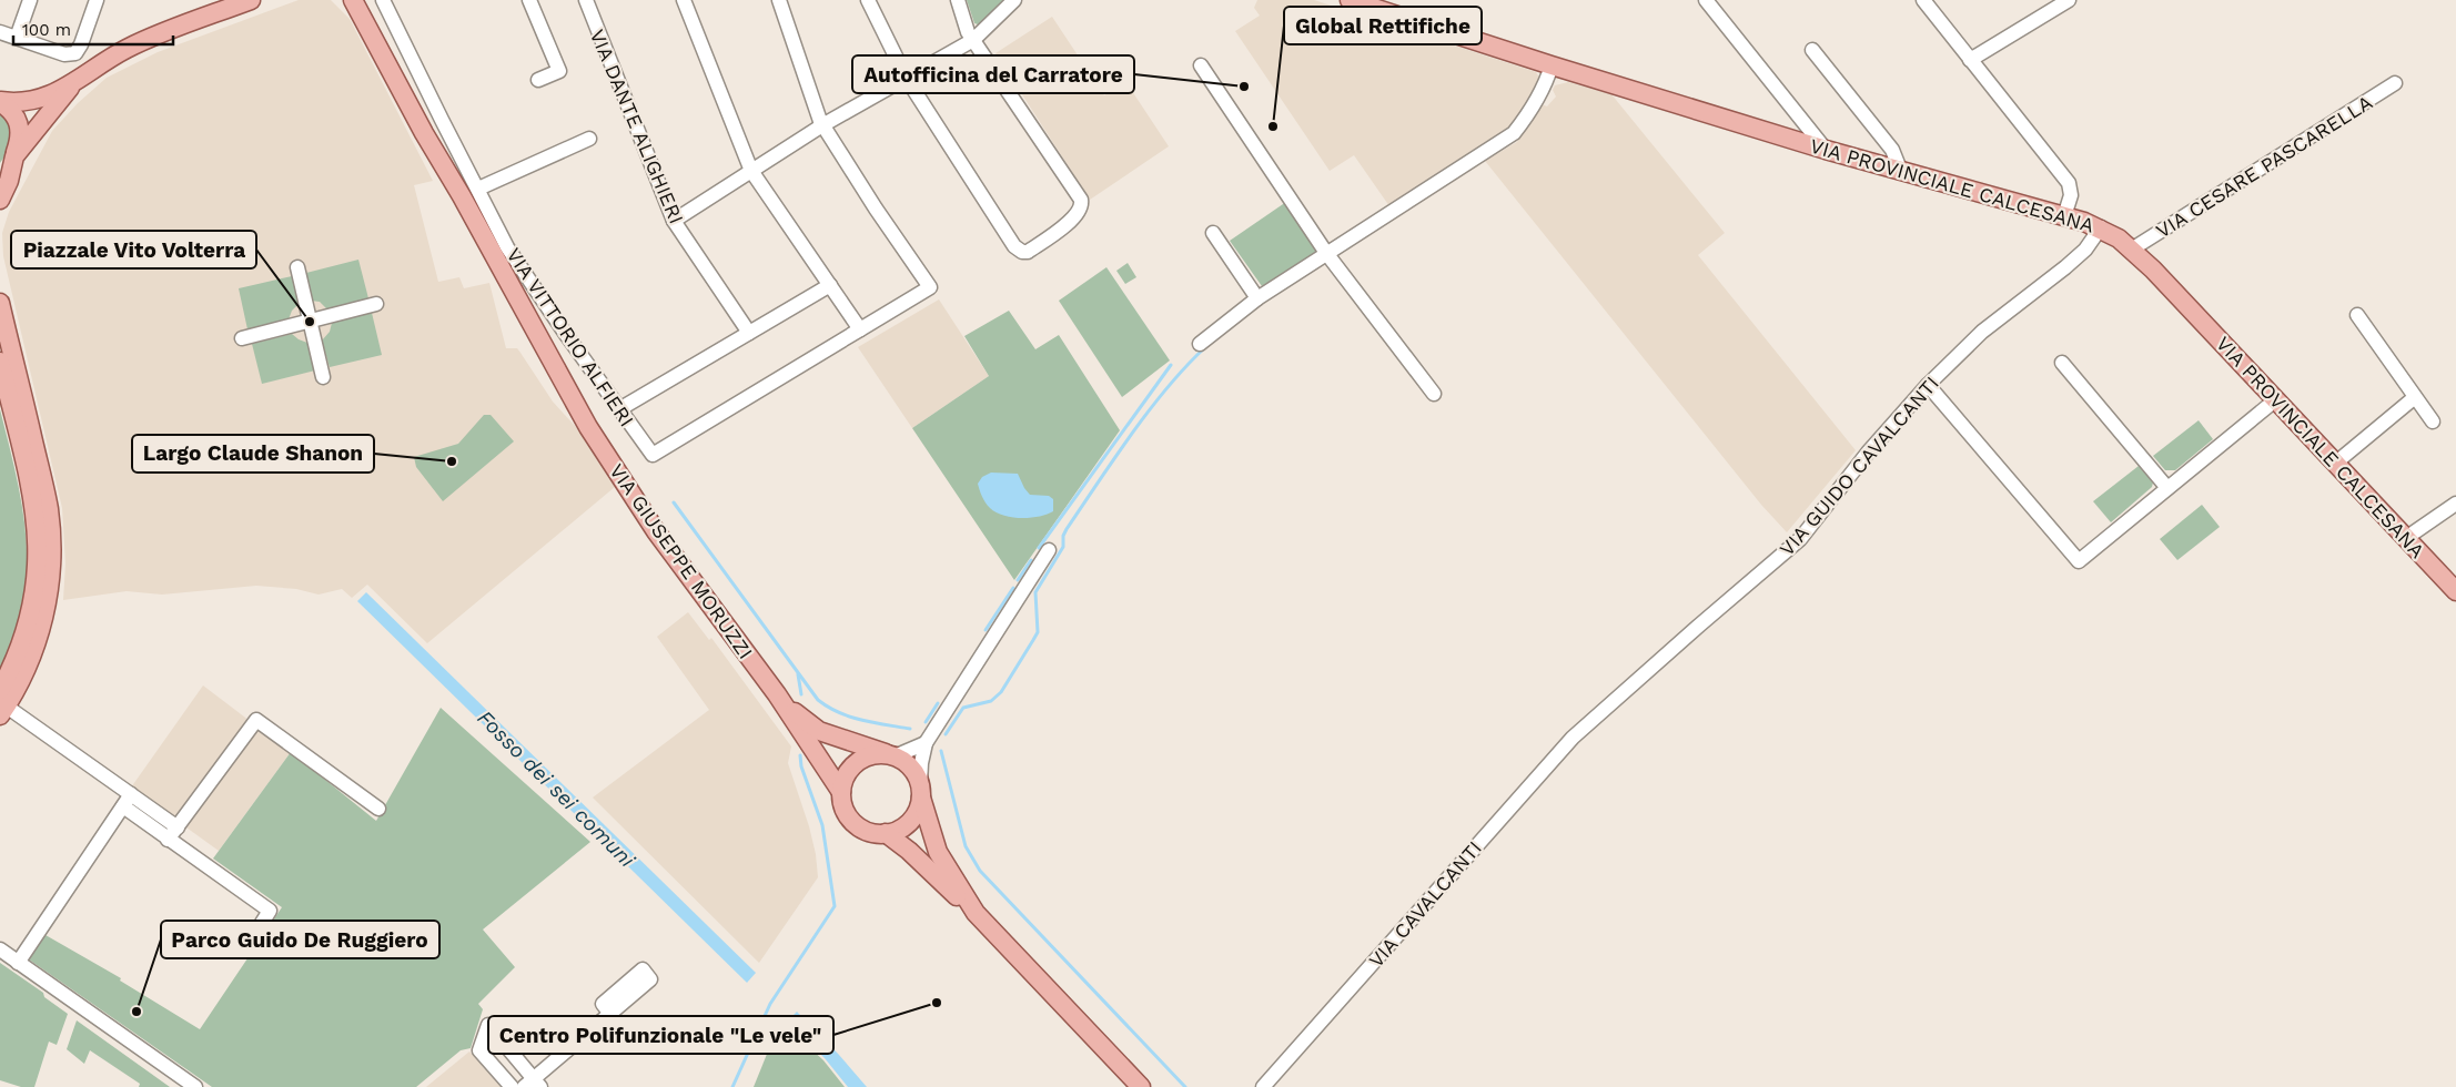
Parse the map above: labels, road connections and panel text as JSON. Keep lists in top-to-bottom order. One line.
{"streets":{"main road":["VIA PROVINCIALE CALCESANA","VIA GIUSEPPE MORUZZI"],"street":["VIA DANTE ALIGHIERI","VIA CESARE PASCARELLA","VIA VITTORIO ALFIERI","VIA GUIDO CAVALCANTI","VIA CAVALCANTI"]},"crossings":[["VIA CESARE PASCARELLA","VIA PROVINCIALE CALCESANA"],["VIA PROVINCIALE CALCESANA","VIA GUIDO CAVALCANTI"],["VIA GUIDO CAVALCANTI","VIA CAVALCANTI"]],"water":["Fosso dei sei comuni"],"places":["Autofficina del Carratore","Global Rettifiche","Piazzale Vito Volterra","Largo Claude Shanon","Centro Polifunzionale \"Le vele\"","Parco Guido De Ruggiero"],"scale_bar":"100 m"}
